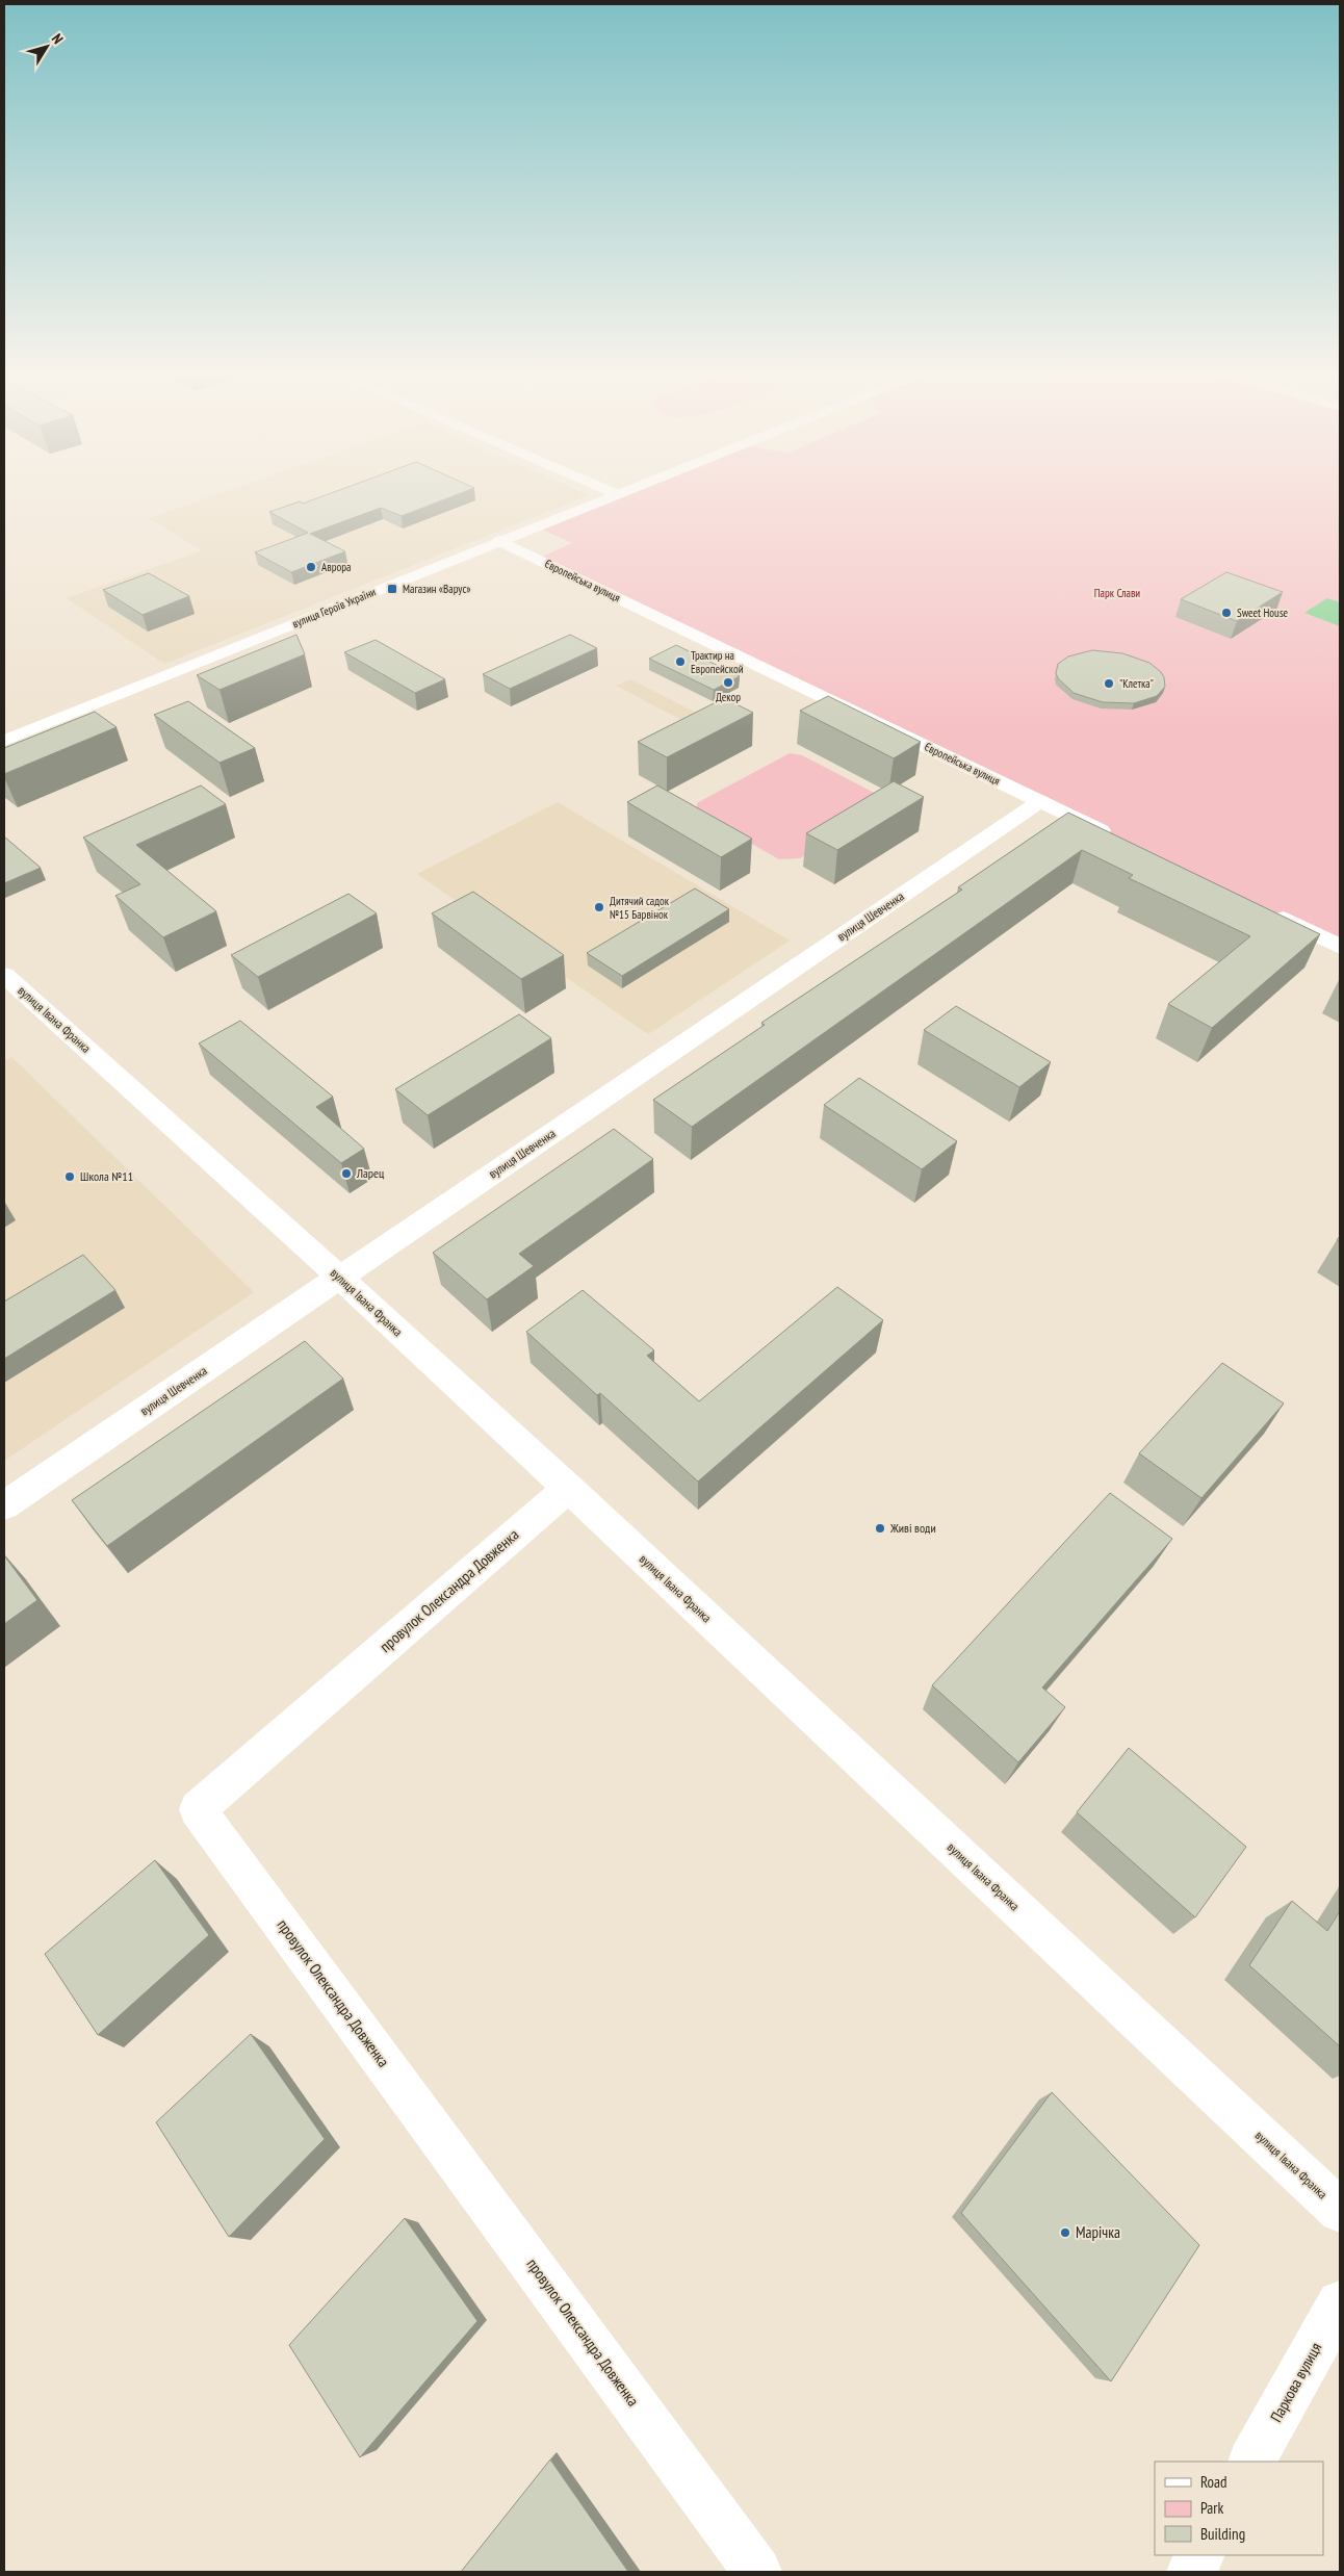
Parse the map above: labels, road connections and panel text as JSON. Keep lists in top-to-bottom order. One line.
{"streets":{"street":["Європейська вулиця","вулиця Героїв України","вулиця Шевченка","вулиця Івана Франка","провулок Олександра Довженка","Паркова вулиця"]},"crossings":[["Європейська вулиця","вулиця Героїв України"],["Європейська вулиця","вулиця Шевченка"],["вулиця Шевченка","вулиця Івана Франка"],["вулиця Івана Франка","провулок Олександра Довженка"]],"parks":["Парк Слави"],"places":{"other":["Аврора","Sweet House","Трактир на Европейской","Декор","\"Клетка\"","Дитячий садок №15 Барвінок","Ларец","Школа №11","Живі води","Марічка"],"transit":["Магазин «Варус»"]},"legend":["Road","Park","Building"],"north":"top right"}
